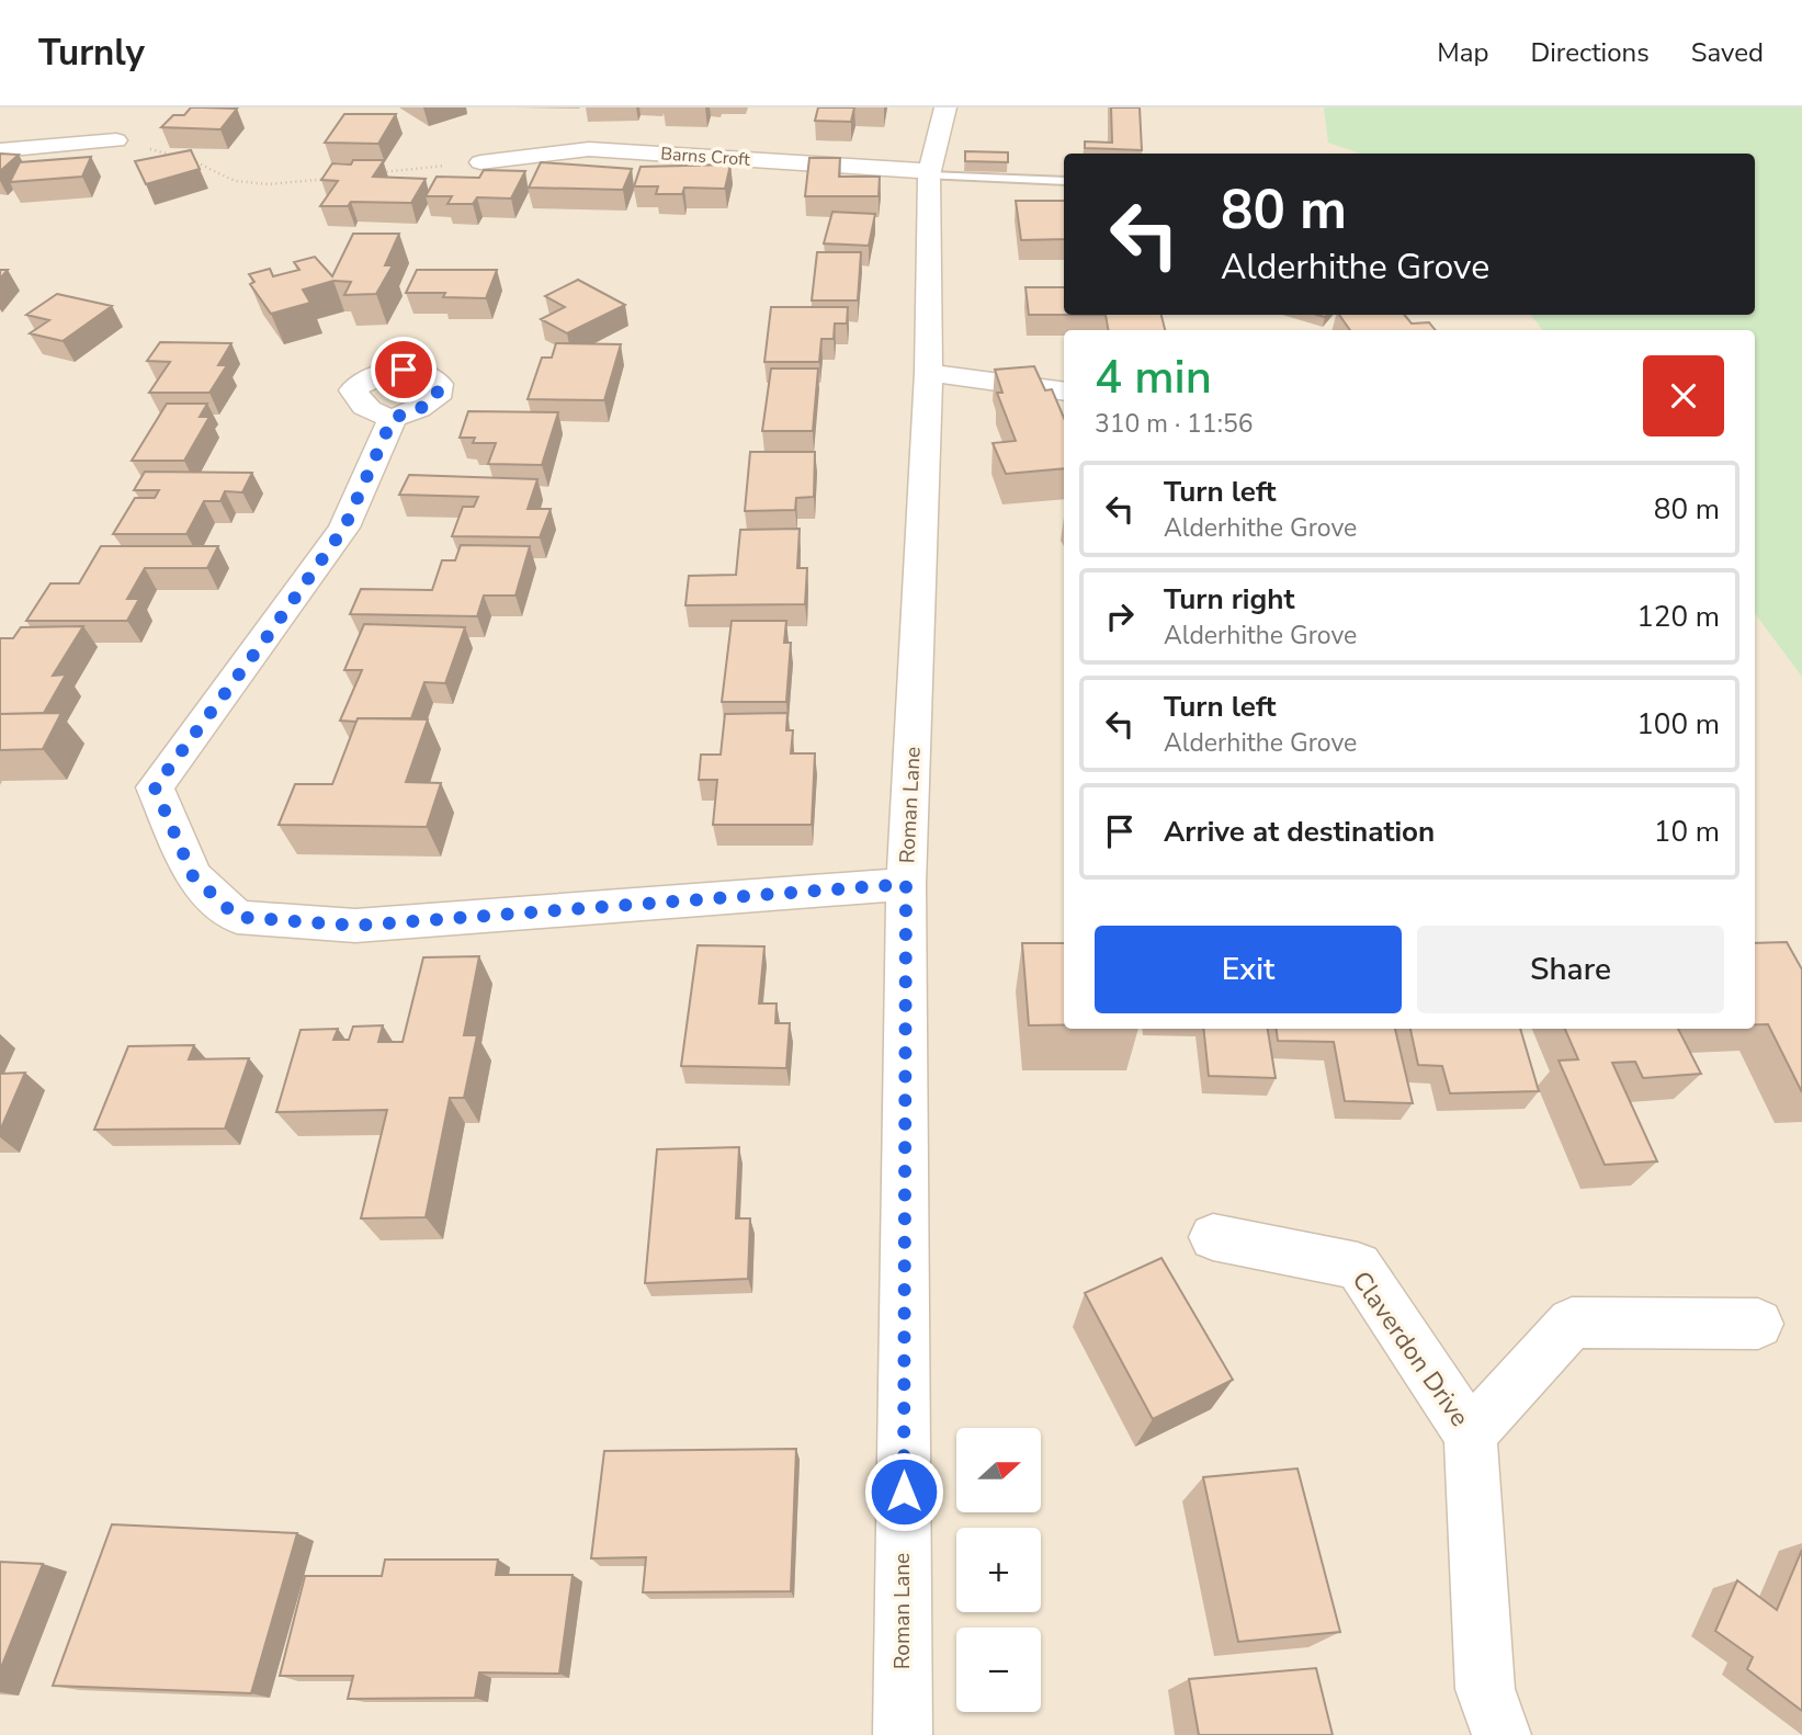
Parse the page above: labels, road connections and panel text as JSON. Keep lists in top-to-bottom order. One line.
{"streets":{"street":["Barns Croft","Roman Lane","Claverdon Drive"]},"crossings":[["Barns Croft","Roman Lane"]],"north":"right","page":{"header":"Turnly","nav":["Map","Directions","Saved"],"turn":["80 m","Alderhithe Grove"],"heading":["4 min","310 m · 11:56"],"list":[{"name":"Turn left","note":"Alderhithe Grove","value":"80 m"},{"name":"Turn right","note":"Alderhithe Grove","value":"120 m"},{"name":"Turn left","note":"Alderhithe Grove","value":"100 m"},{"name":"Arrive at destination","value":"10 m"}],"buttons":["Exit","Share"],"map_buttons":["+","−"]}}
